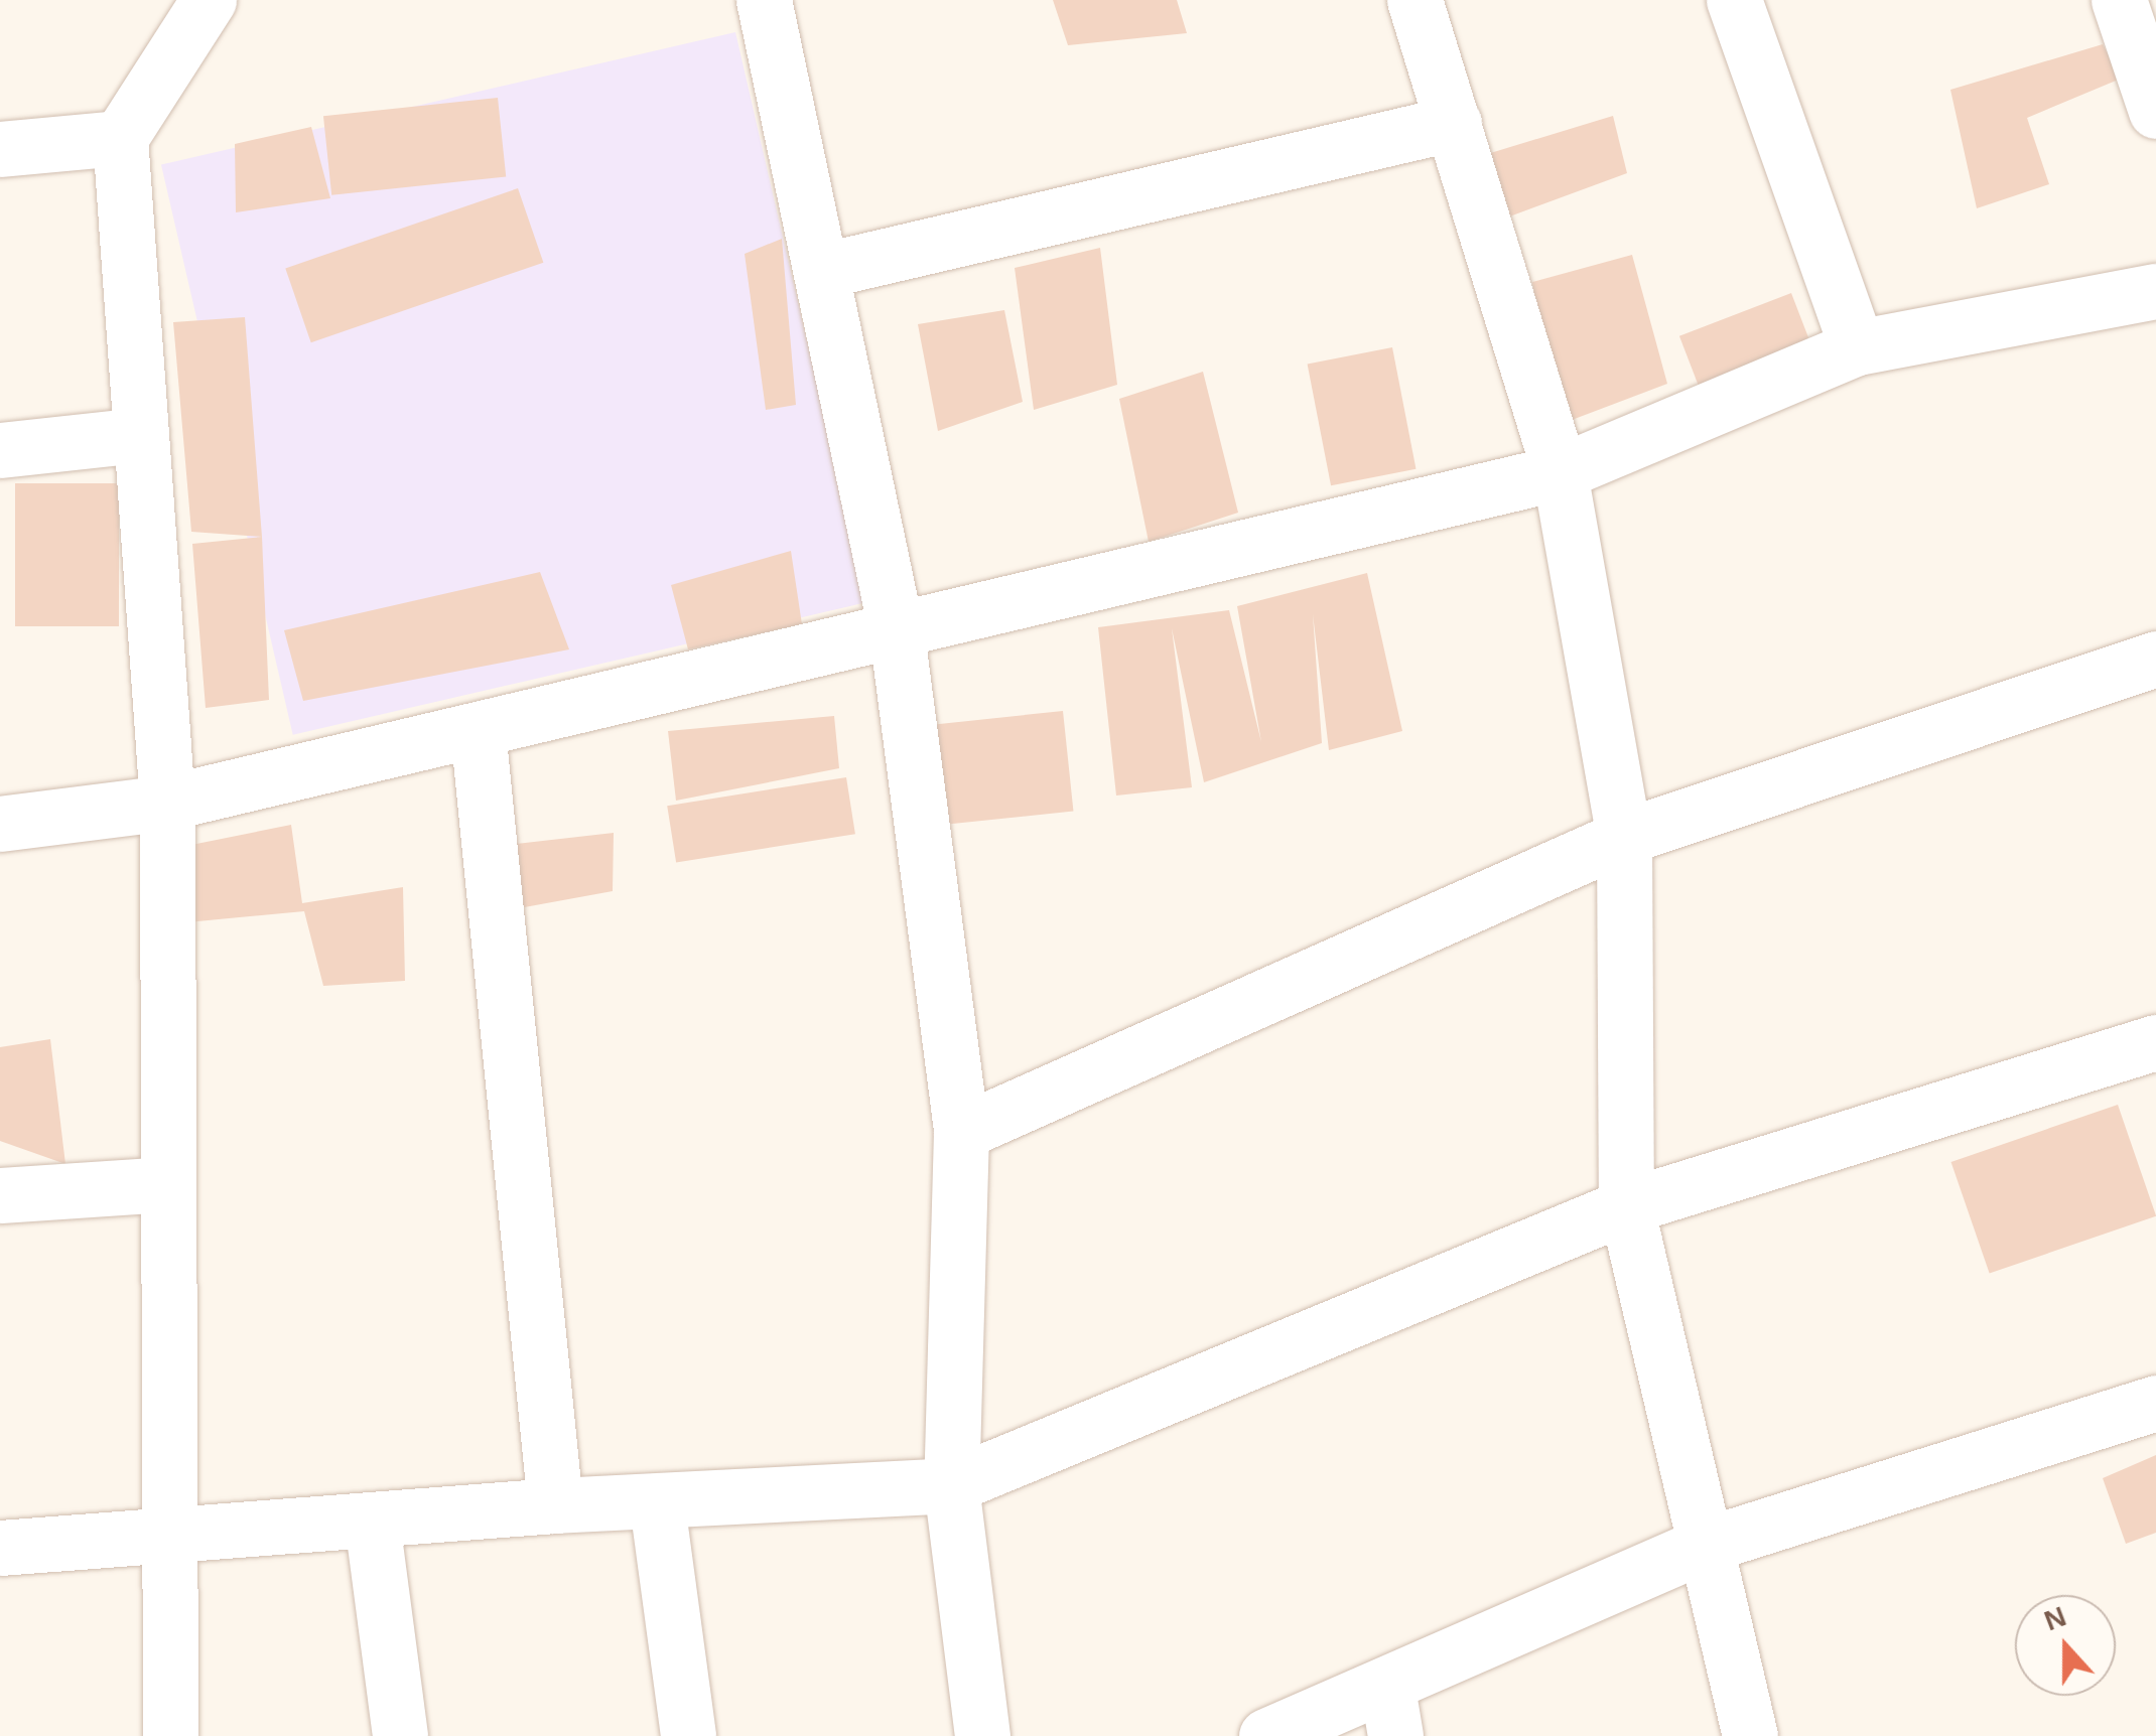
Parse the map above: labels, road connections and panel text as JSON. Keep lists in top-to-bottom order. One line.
{"north":"top"}
